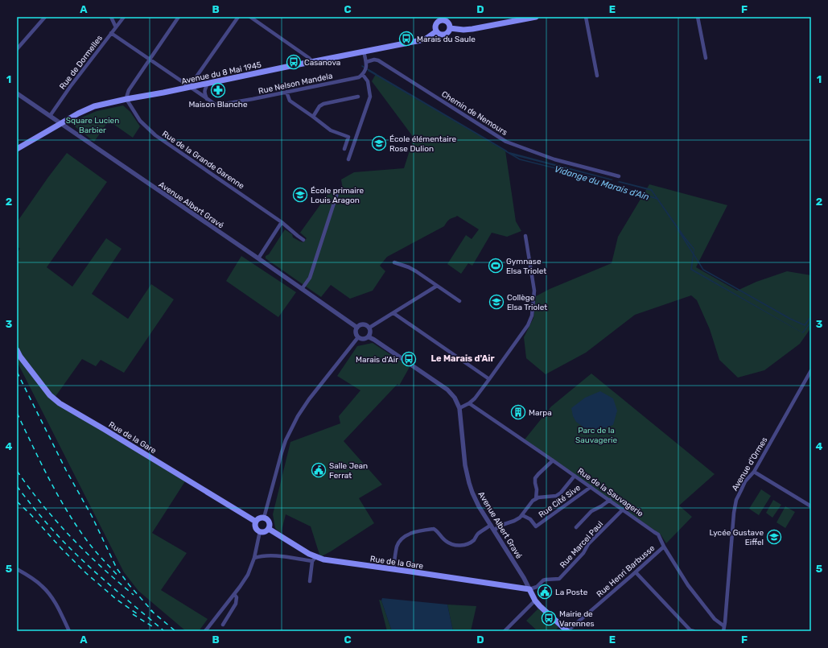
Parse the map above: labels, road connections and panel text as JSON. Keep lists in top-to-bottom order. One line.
{"streets":{"main road":["Avenue du 8 Mai 1945","Rue de la Gare"],"street":["Rue de Dormelles","Rue Nelson Mandela","Chemin de Nemours","Rue de la Grande Garenne","Avenue Albert Gravé","Avenue d'Ormes","Rue de la Sauvagerie","Rue Cité Sive","Rue Marcel Paul","Rue Henri Barbusse"]},"crossings":[["Rue de Dormelles","Rue Nelson Mandela"],["Rue de Dormelles","Avenue Albert Gravé"],["Avenue du 8 Mai 1945","Rue Nelson Mandela"],["Avenue du 8 Mai 1945","Rue de la Grande Garenne"],["Avenue du 8 Mai 1945","Avenue Albert Gravé"],["Avenue Albert Gravé","Rue de la Gare"],["Avenue Albert Gravé","Rue Cité Sive"],["Avenue Albert Gravé","Rue Marcel Paul"],["Rue de la Gare","Rue Marcel Paul"],["Avenue d'Ormes","Rue de la Sauvagerie"],["Rue de la Sauvagerie","Rue Cité Sive"],["Rue de la Sauvagerie","Rue Marcel Paul"],["Rue de la Sauvagerie","Rue Henri Barbusse"]],"districts":["Le Marais d'Air"],"water":["Vidange du Marais d'Ain"],"parks":["Square Lucien Barbier","Parc de la Sauvagerie"],"places":{"bus stop":["Marais du Saule","Casanova","Marais d'Air","Mairie de Varennes"],"pharmacy":["Maison Blanche"],"school or university":["École élémentaire Rose Dulion","École primaire Louis Aragon","Collège Elsa Triolet","Lycée Gustave Eiffel"],"sports":["Gymnase Elsa Triolet"],"building":["Marpa"],"public building":["Salle Jean Ferrat","La Poste"]},"grid":{"columns":["A","B","C","D","E","F"],"rows":["1","2","3","4","5"]}}
